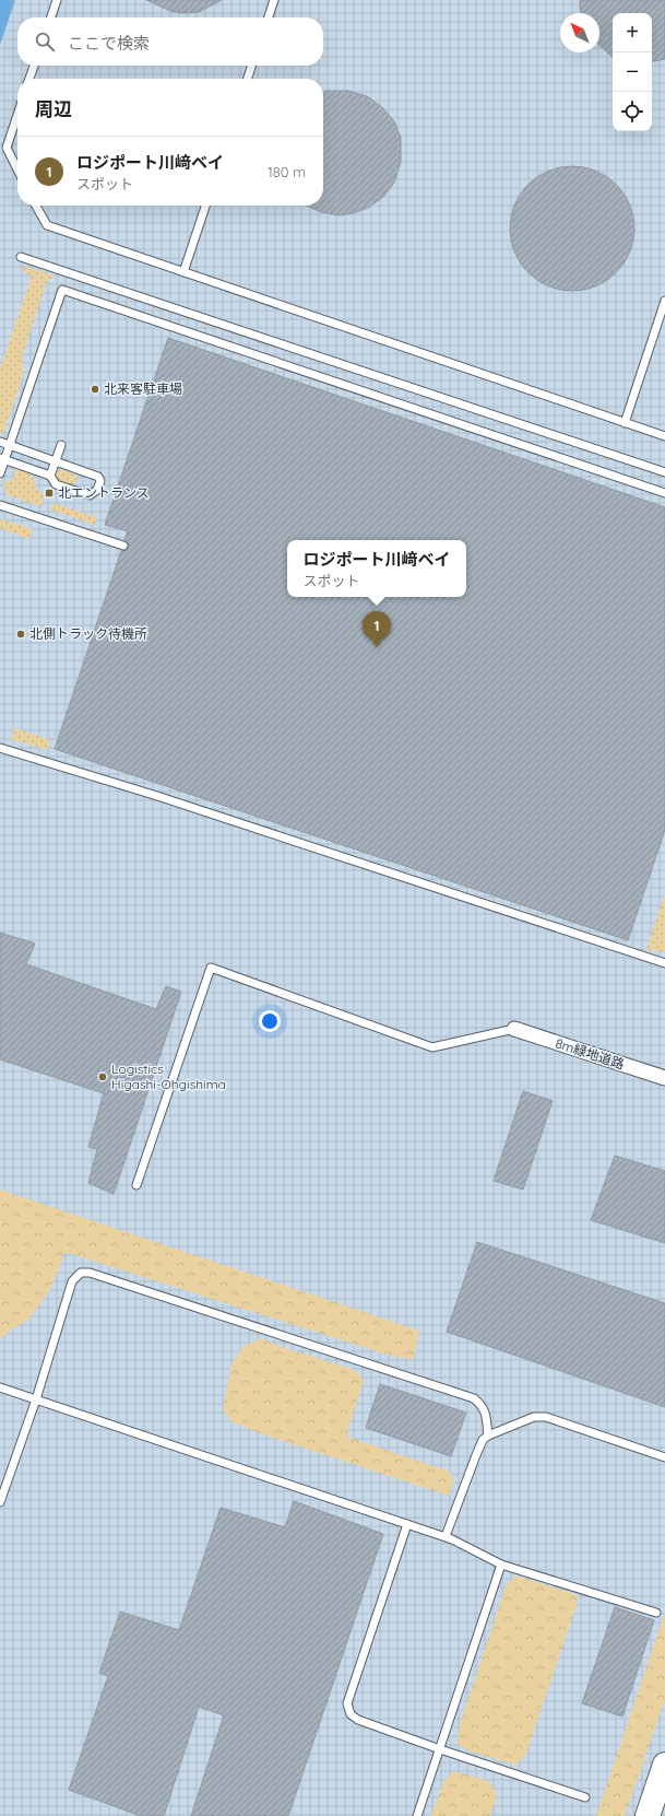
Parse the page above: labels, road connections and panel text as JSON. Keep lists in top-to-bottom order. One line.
{"streets":{"street":["8m緑地道路"]},"places":{"other":["北来客駐車場","北側トラック待機所","Logistics Higashi-Ohgishima"],"transit":["北エントランス"]},"north":"top left","page":{"map_buttons":["+","−"],"search":"ここで検索","heading":"周辺","list":[{"mark":"1","name":"ロジポート川﨑ベイ","note":"スポット","value":"180 m"}],"popup":["ロジポート川﨑ベイ","スポット"],"pins":"1"}}
